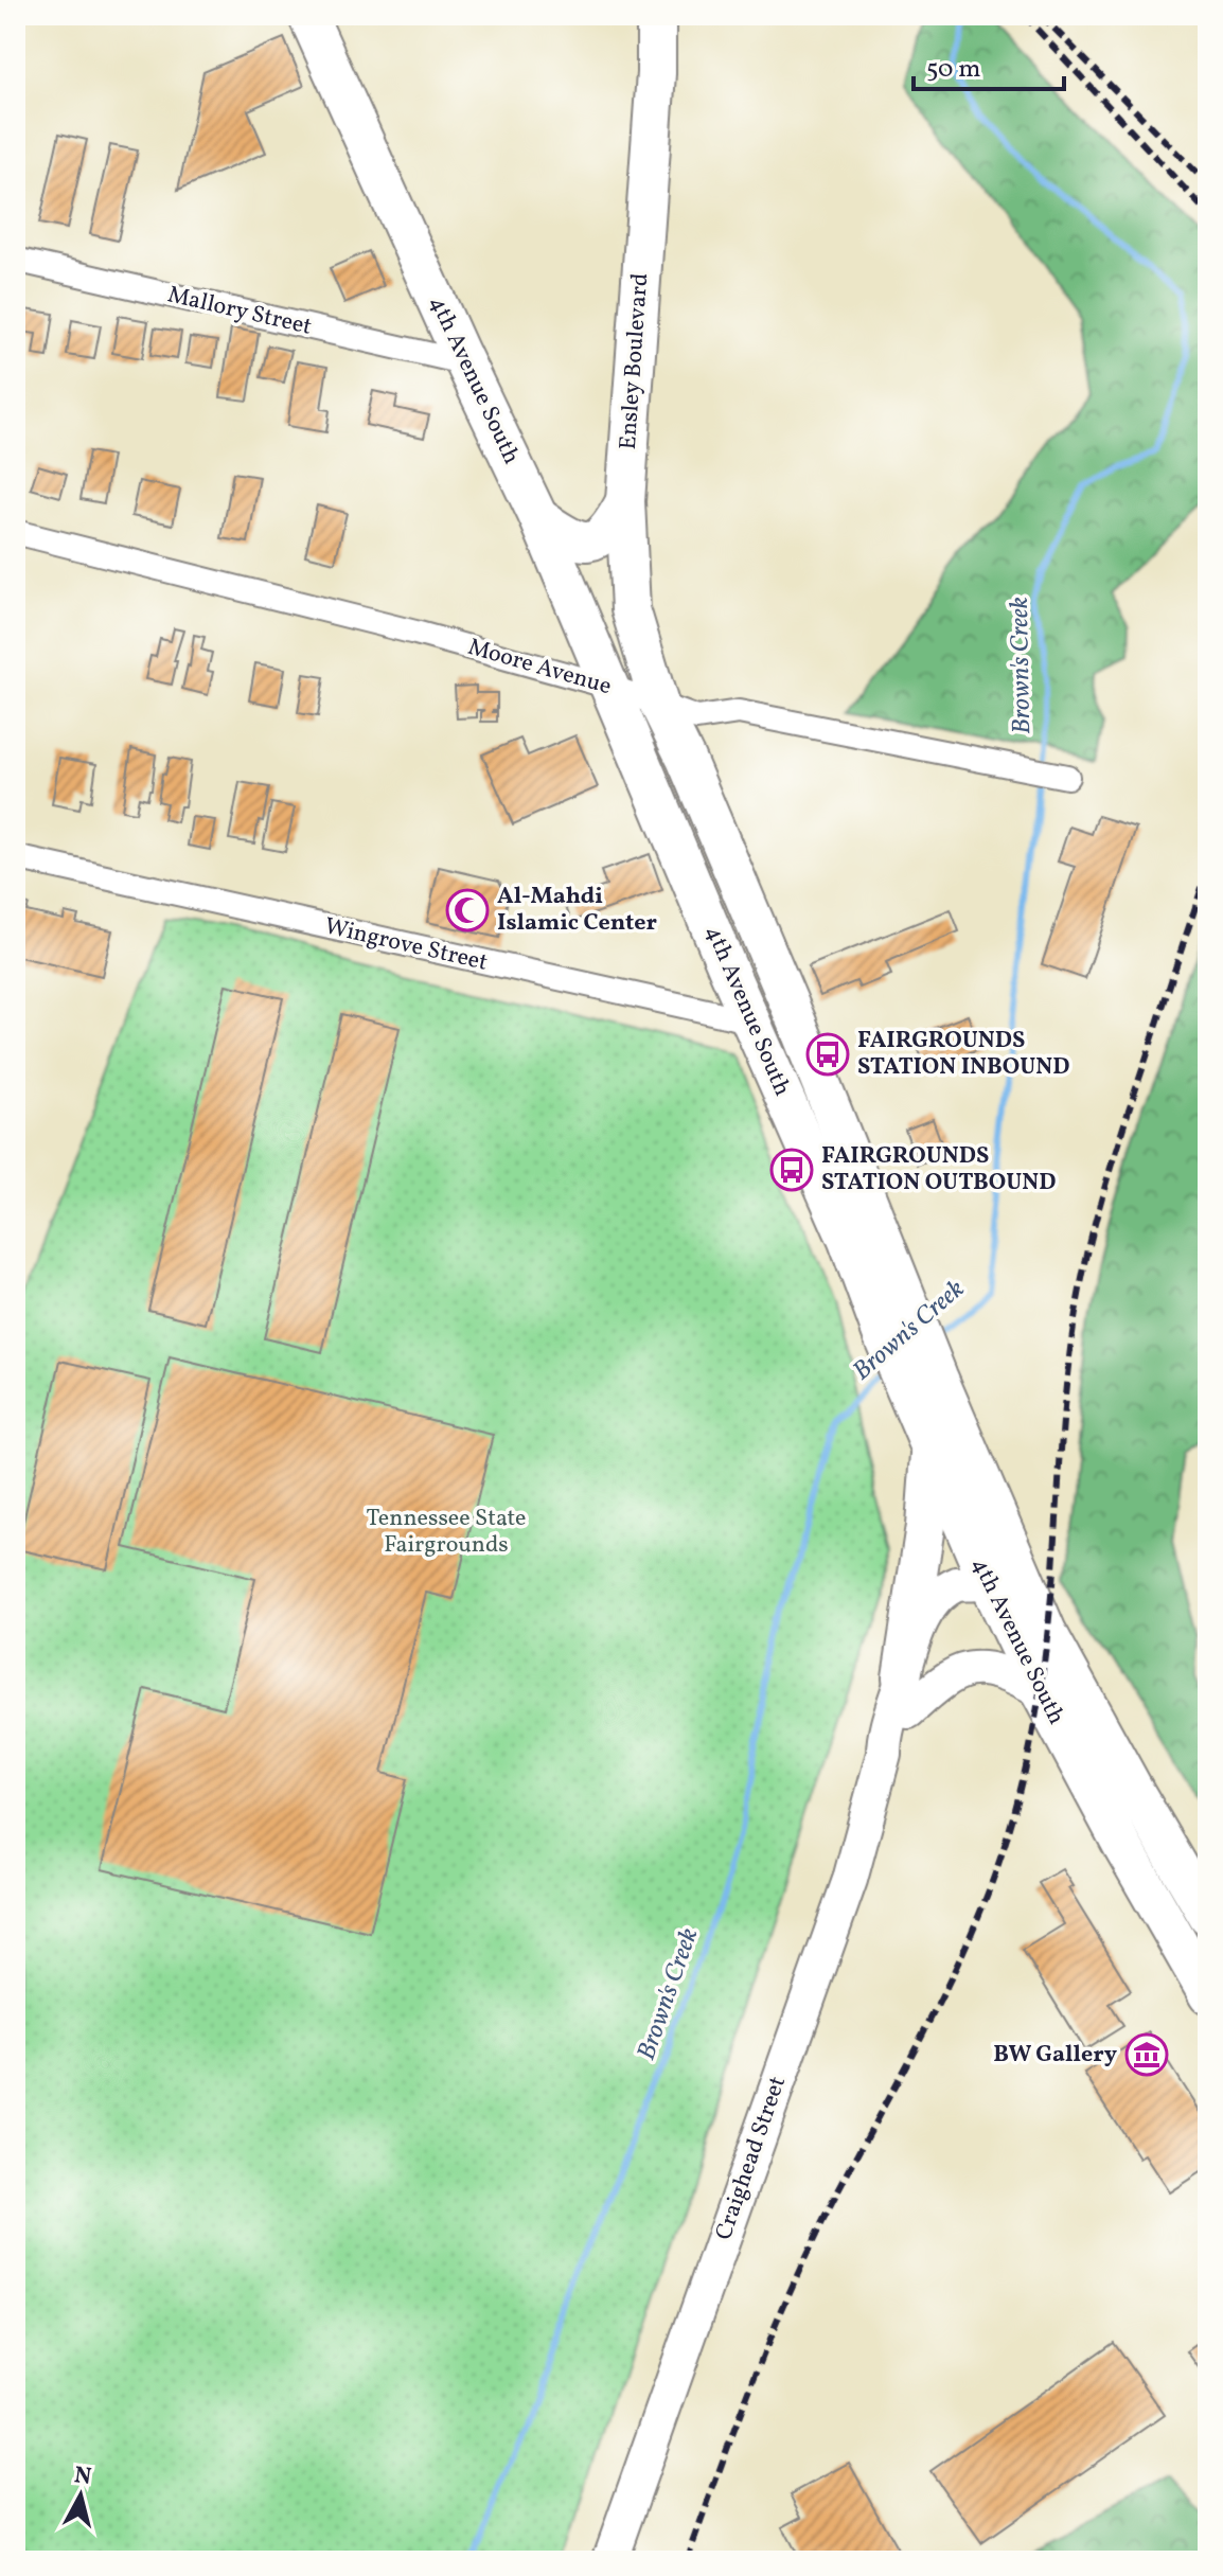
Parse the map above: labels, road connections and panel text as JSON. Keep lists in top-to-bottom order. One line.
{"streets":{"main road":["Ensley Boulevard","4th Avenue South"],"street":["Mallory Street","Moore Avenue","Wingrove Street","Craighead Street"]},"crossings":[["Mallory Street","4th Avenue South"],["Ensley Boulevard","4th Avenue South"],["Ensley Boulevard","Moore Avenue"],["4th Avenue South","Moore Avenue"],["4th Avenue South","Wingrove Street"],["4th Avenue South","Craighead Street"]],"water":["Brown's Creek"],"parks":["Tennessee State Fairgrounds"],"places":{"mosque":["Al-Mahdi Islamic Center"],"bus stop":["FAIRGROUNDS STATION INBOUND","FAIRGROUNDS STATION OUTBOUND"],"museum":["BW Gallery"]},"scale_bar":"50 m","north":"top"}
